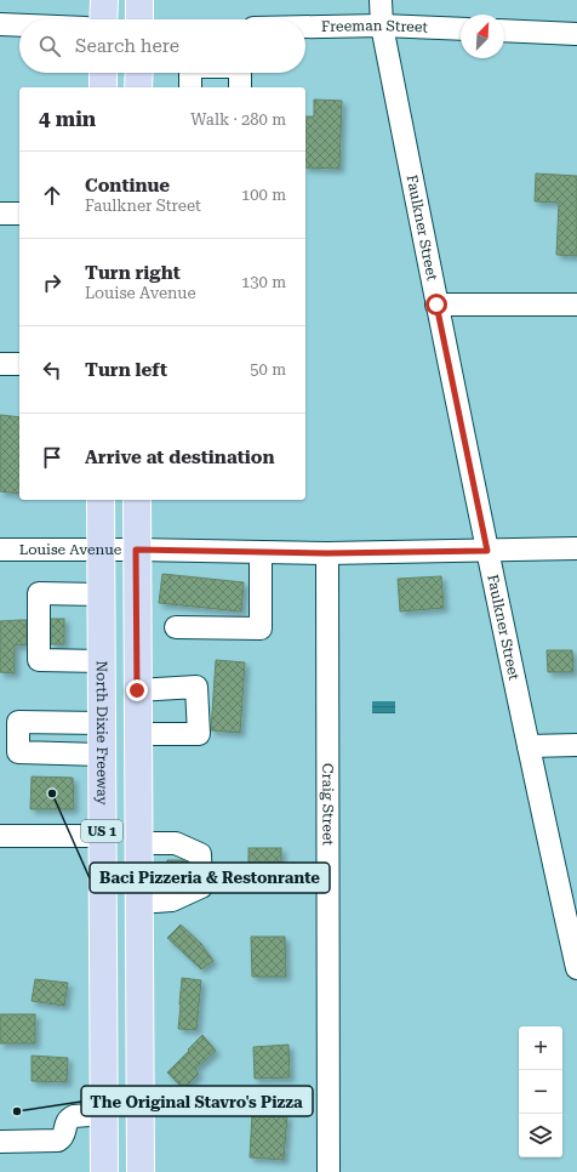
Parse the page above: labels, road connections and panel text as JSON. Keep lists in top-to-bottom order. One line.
{"streets":{"main road":["North Dixie Freeway","US 1"],"street":["Freeman Street","Faulkner Street","Louise Avenue","Craig Street"]},"crossings":[["Freeman Street","Faulkner Street"],["Faulkner Street","Louise Avenue"],["Louise Avenue","North Dixie Freeway"],["Louise Avenue","Craig Street"],["Louise Avenue","US 1"]],"places":["Baci Pizzeria & Restonrante","The Original Stavro's Pizza"],"north":"top right","page":{"search":"Search here","heading":["4 min","Walk · 280 m"],"list":[["Continue","Faulkner Street","100 m"],["Turn right","Louise Avenue","130 m"],["Turn left","50 m"],"Arrive at destination"],"map_buttons":["+","−"]}}
